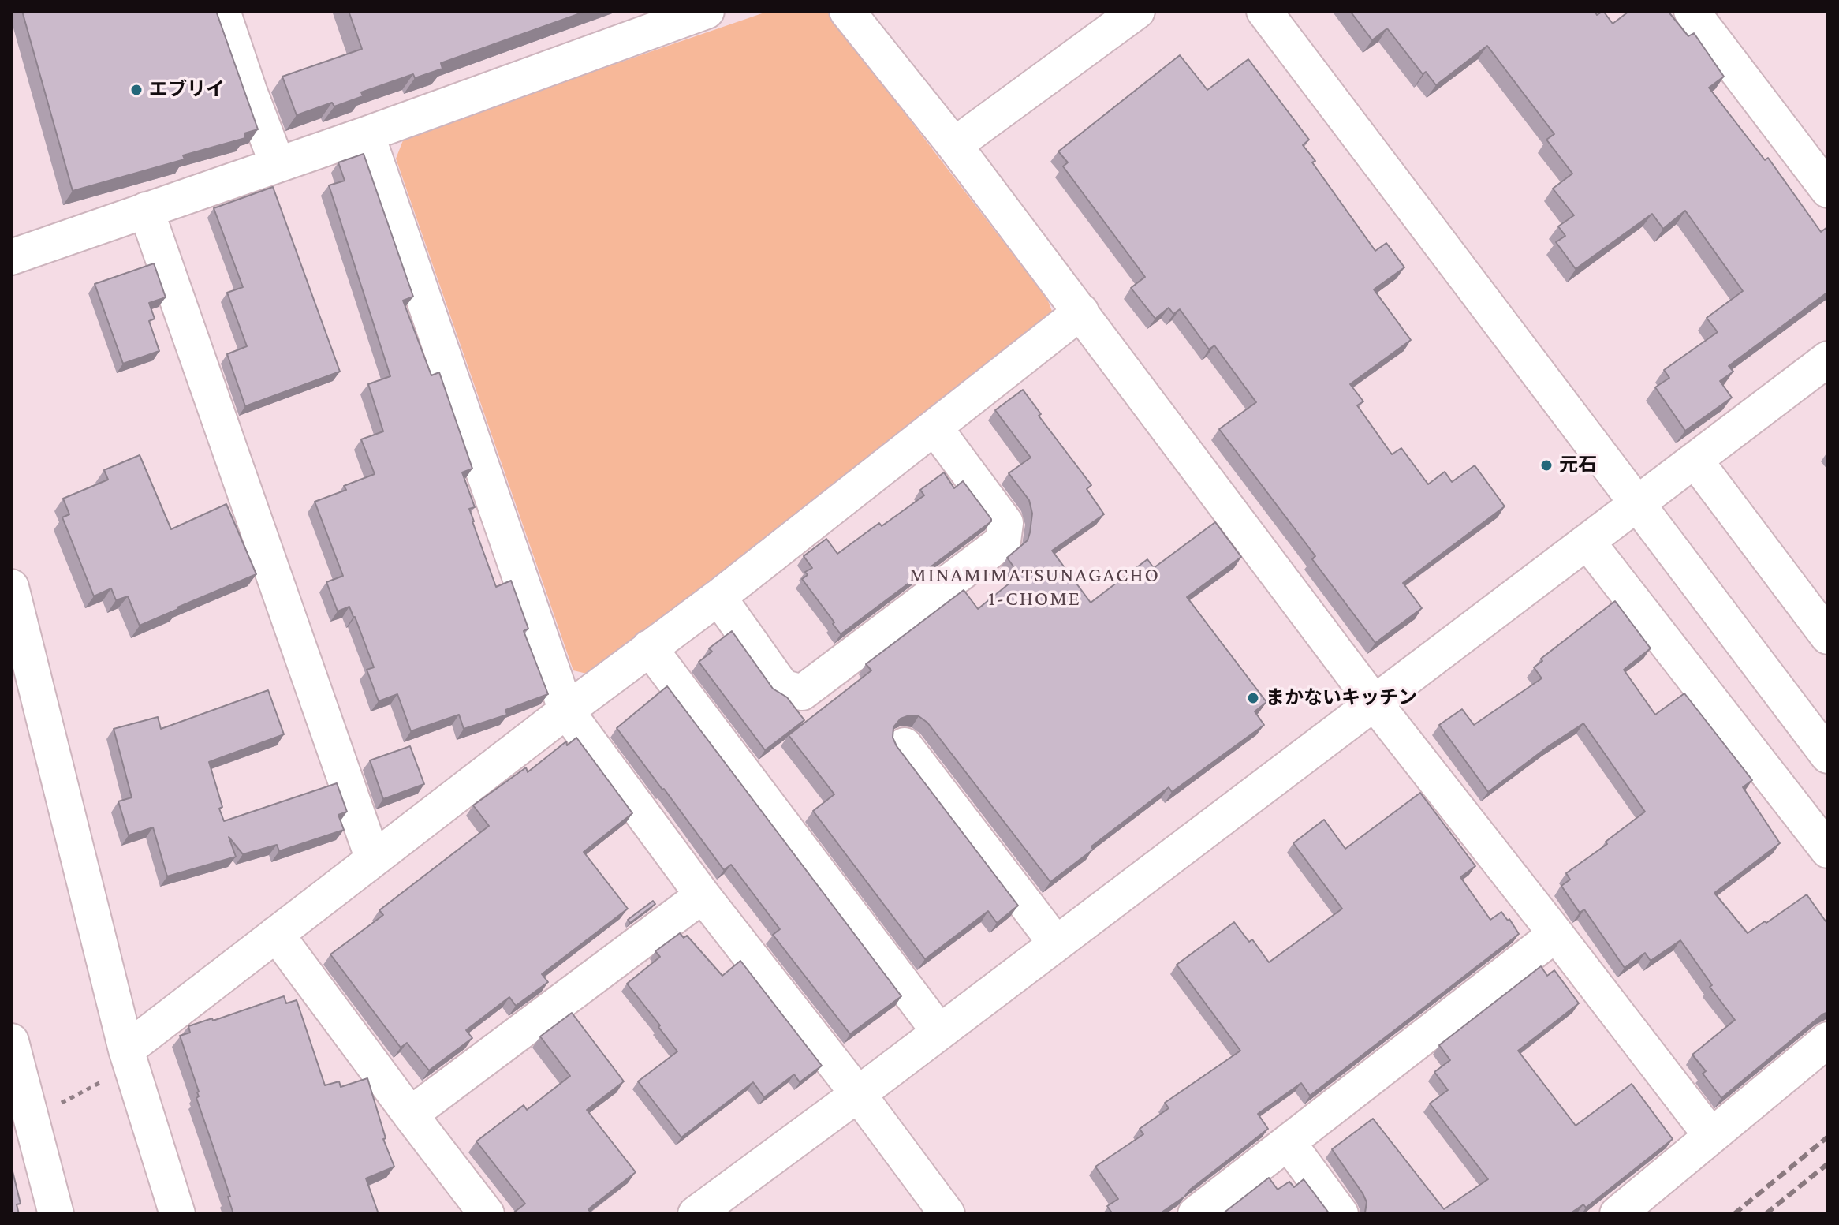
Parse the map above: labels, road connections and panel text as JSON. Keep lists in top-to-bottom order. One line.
{"districts":["MINAMIMATSUNAGACHO 1-CHOME"],"places":["エブリイ","元石","まかないキッチン"]}
